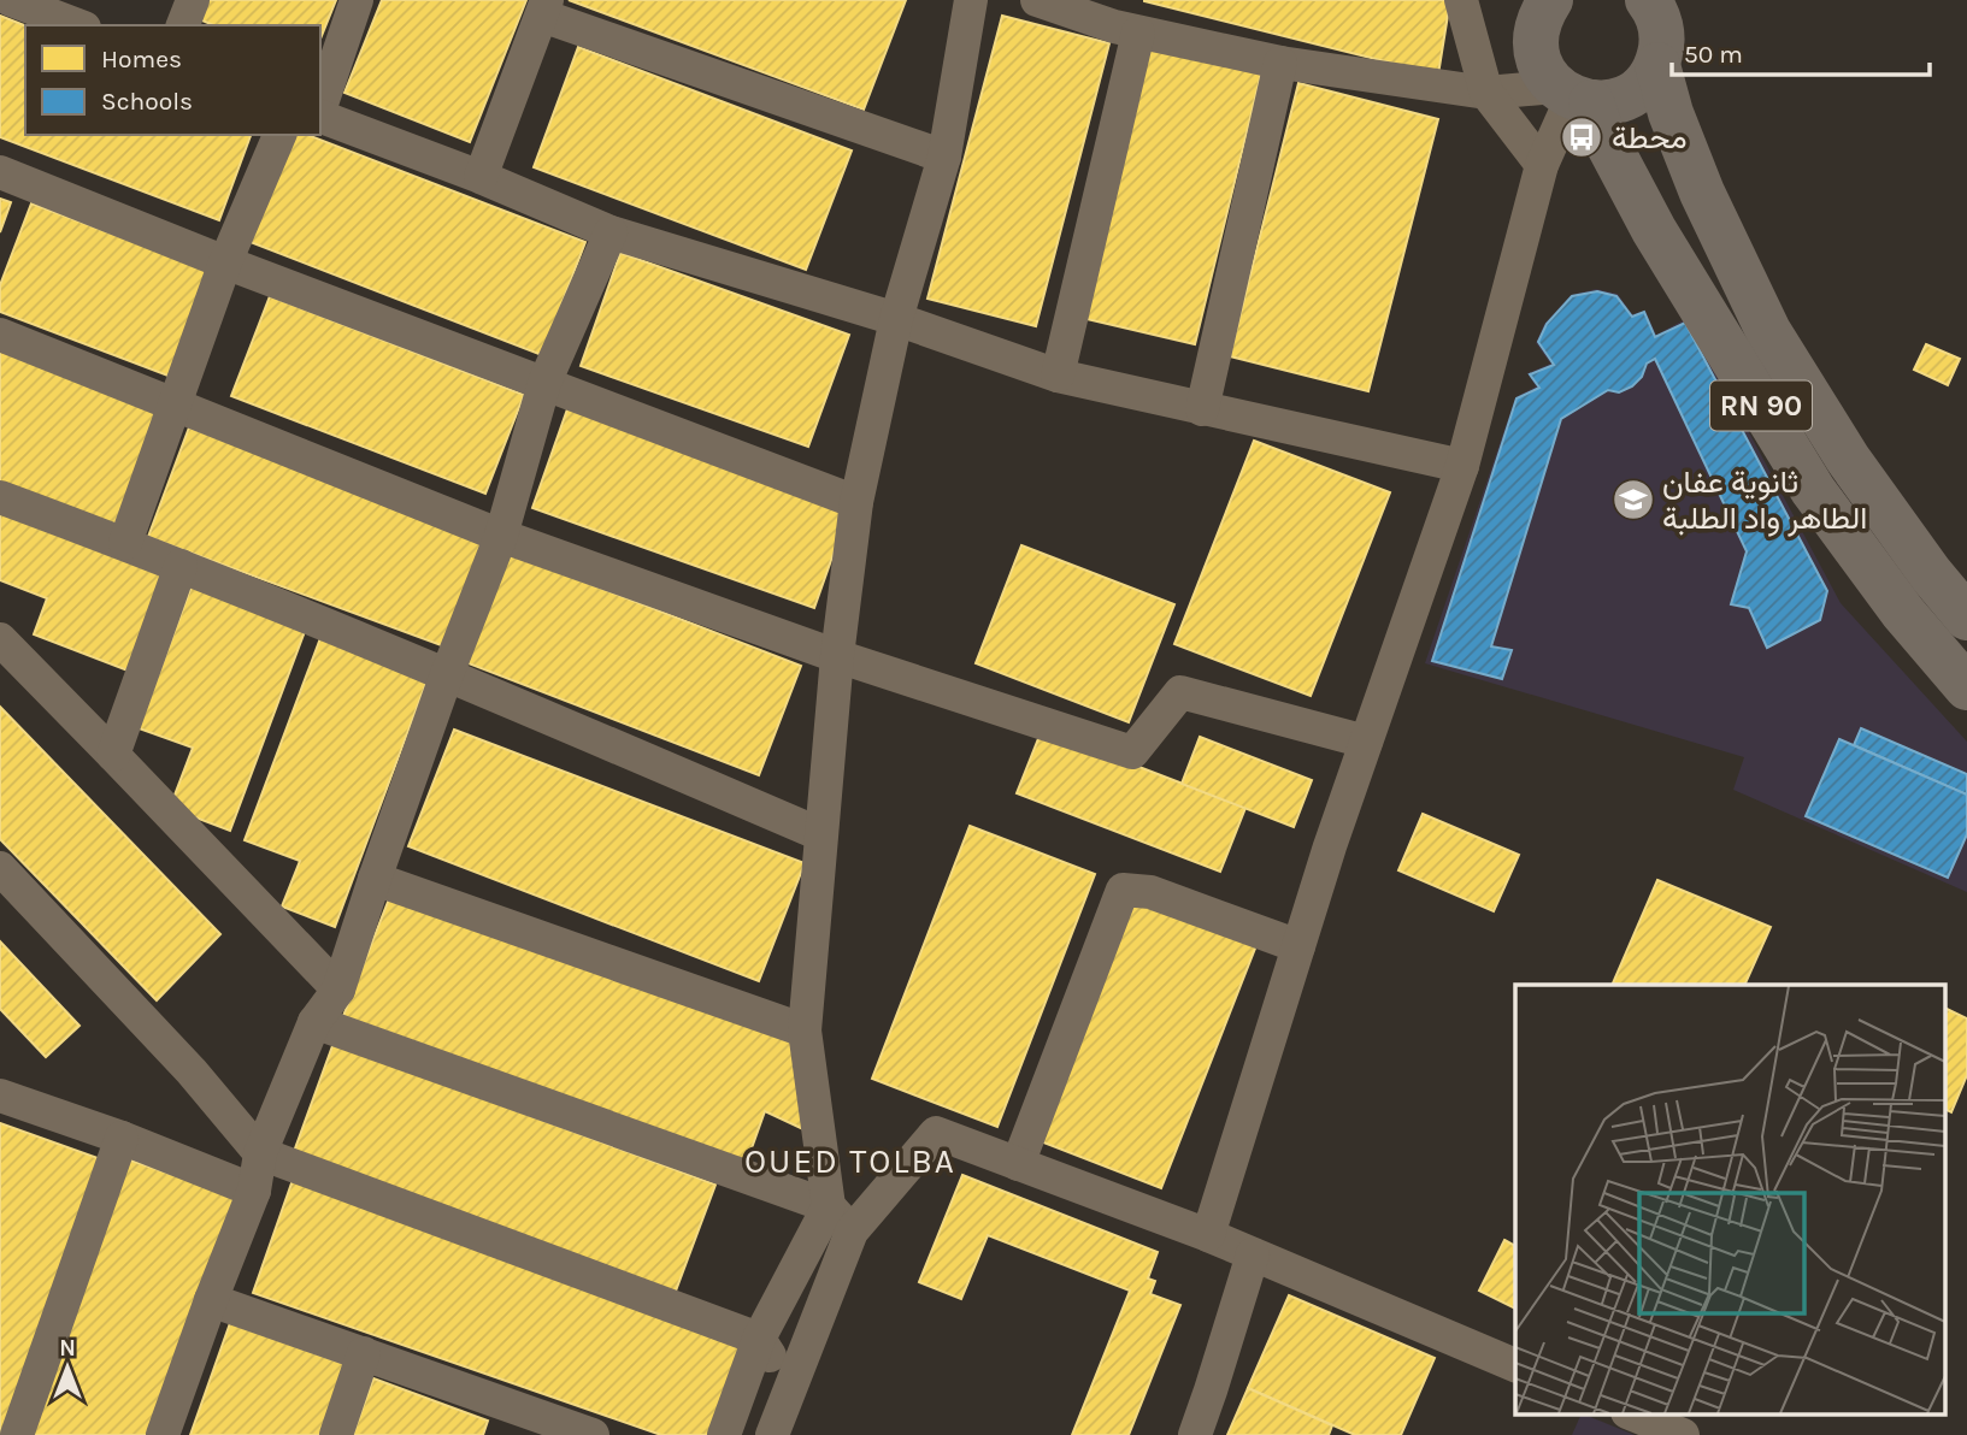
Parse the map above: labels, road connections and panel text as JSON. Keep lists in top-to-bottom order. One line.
{"streets":{"highway":["RN 90"]},"districts":["OUED TOLBA"],"places":{"bus stop":["محطة"],"school or university":["ثانوية عفان الطاهر واد الطلبة"]},"legend":["Homes","Schools"],"scale_bar":"50 m","north":"top"}
